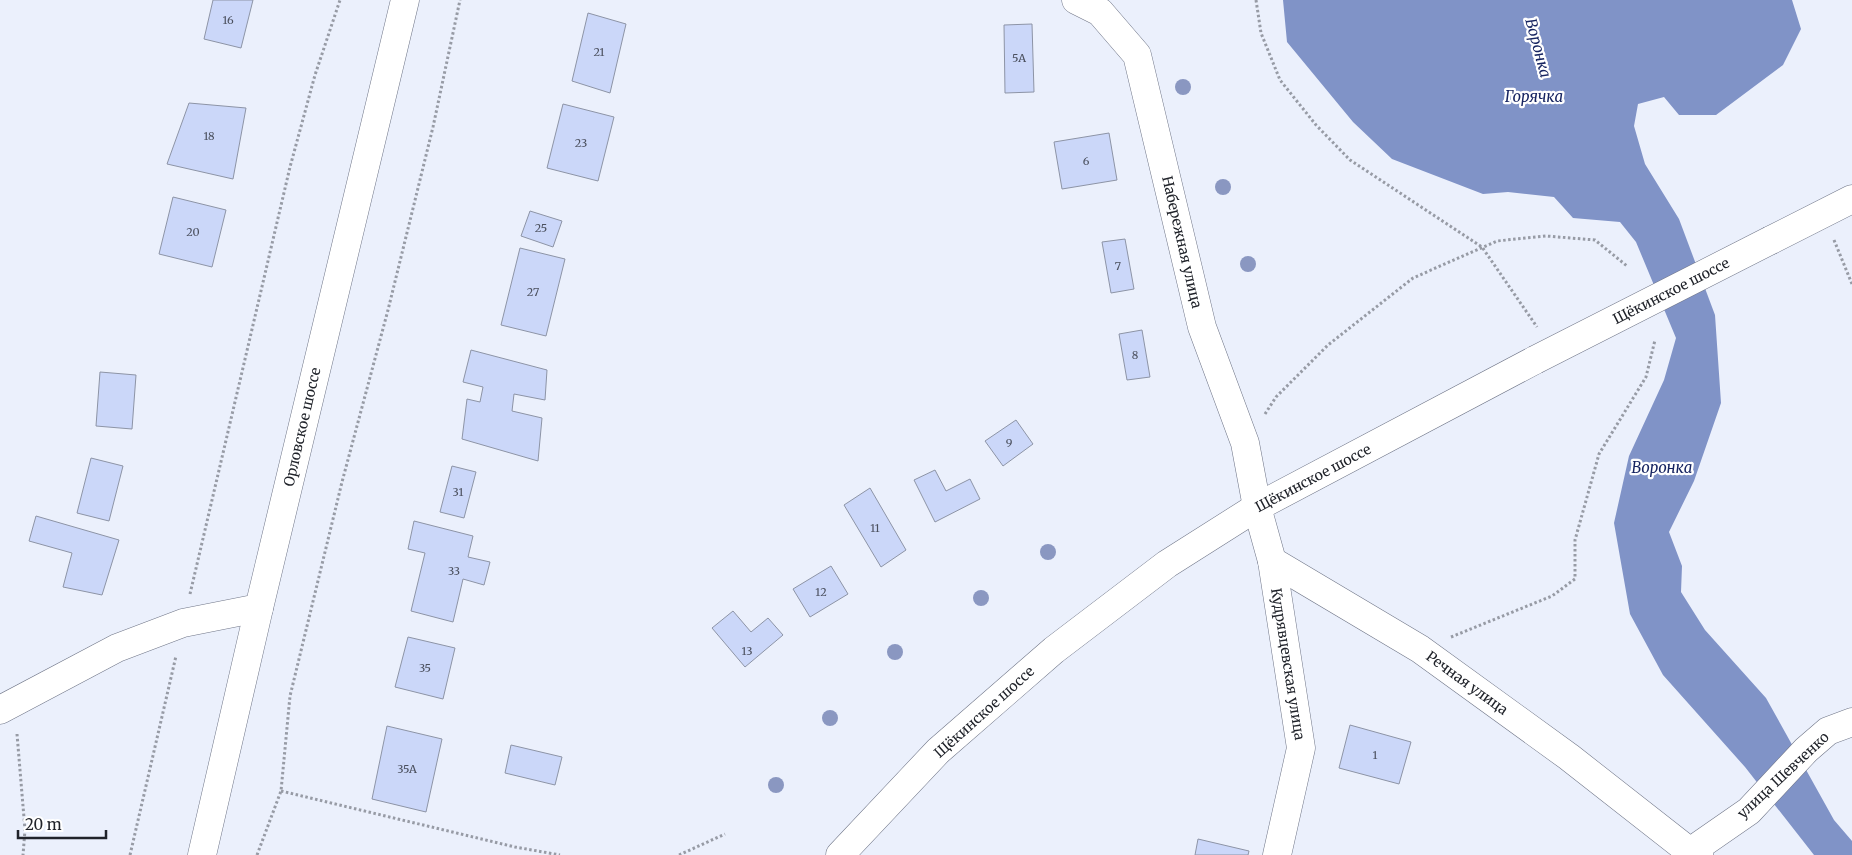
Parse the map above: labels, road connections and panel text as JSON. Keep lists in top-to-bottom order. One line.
{"streets":{"main road":["Набережная улица","Щёкинское шоссе","Орловское шоссе","Кудрявцевская улица","Речная улица","улица Шевченко"]},"crossings":[["Набережная улица","Щёкинское шоссе"],["Кудрявцевская улица","Речная улица"]],"water":["Воронка","Горячка"],"house_numbers":["16","21","5А","18","23","6","25","20","7","27","8","9","31","11","33","12","13","35","1","35А"],"scale_bar":"20 m"}
